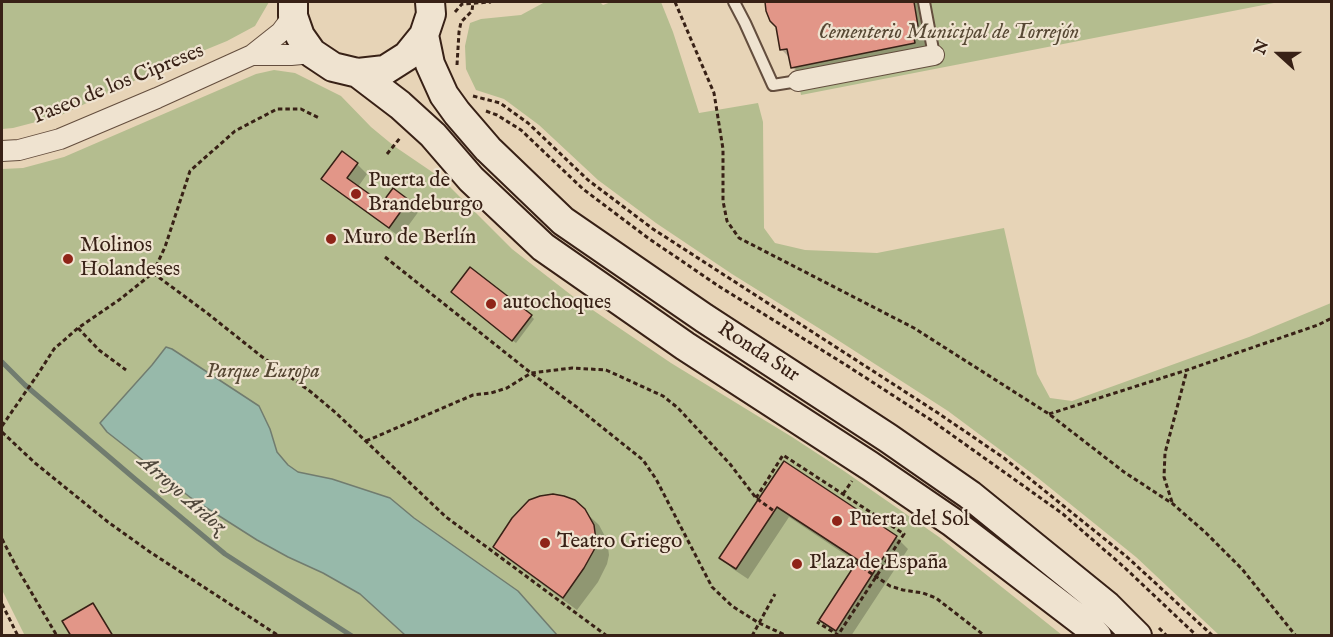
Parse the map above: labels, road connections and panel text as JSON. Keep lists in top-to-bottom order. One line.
{"streets":{"main road":["Ronda Sur"],"street":["Paseo de los Cipreses"]},"crossings":[["Paseo de los Cipreses","Ronda Sur"]],"water":["Arroyo Ardoz"],"parks":["Cementerio Municipal de Torrejón","Parque Europa"],"places":["Puerta de Brandeburgo","Muro de Berlín","Molinos Holandeses","autochoques","Puerta del Sol","Teatro Griego","Plaza de España"],"north":"left"}
